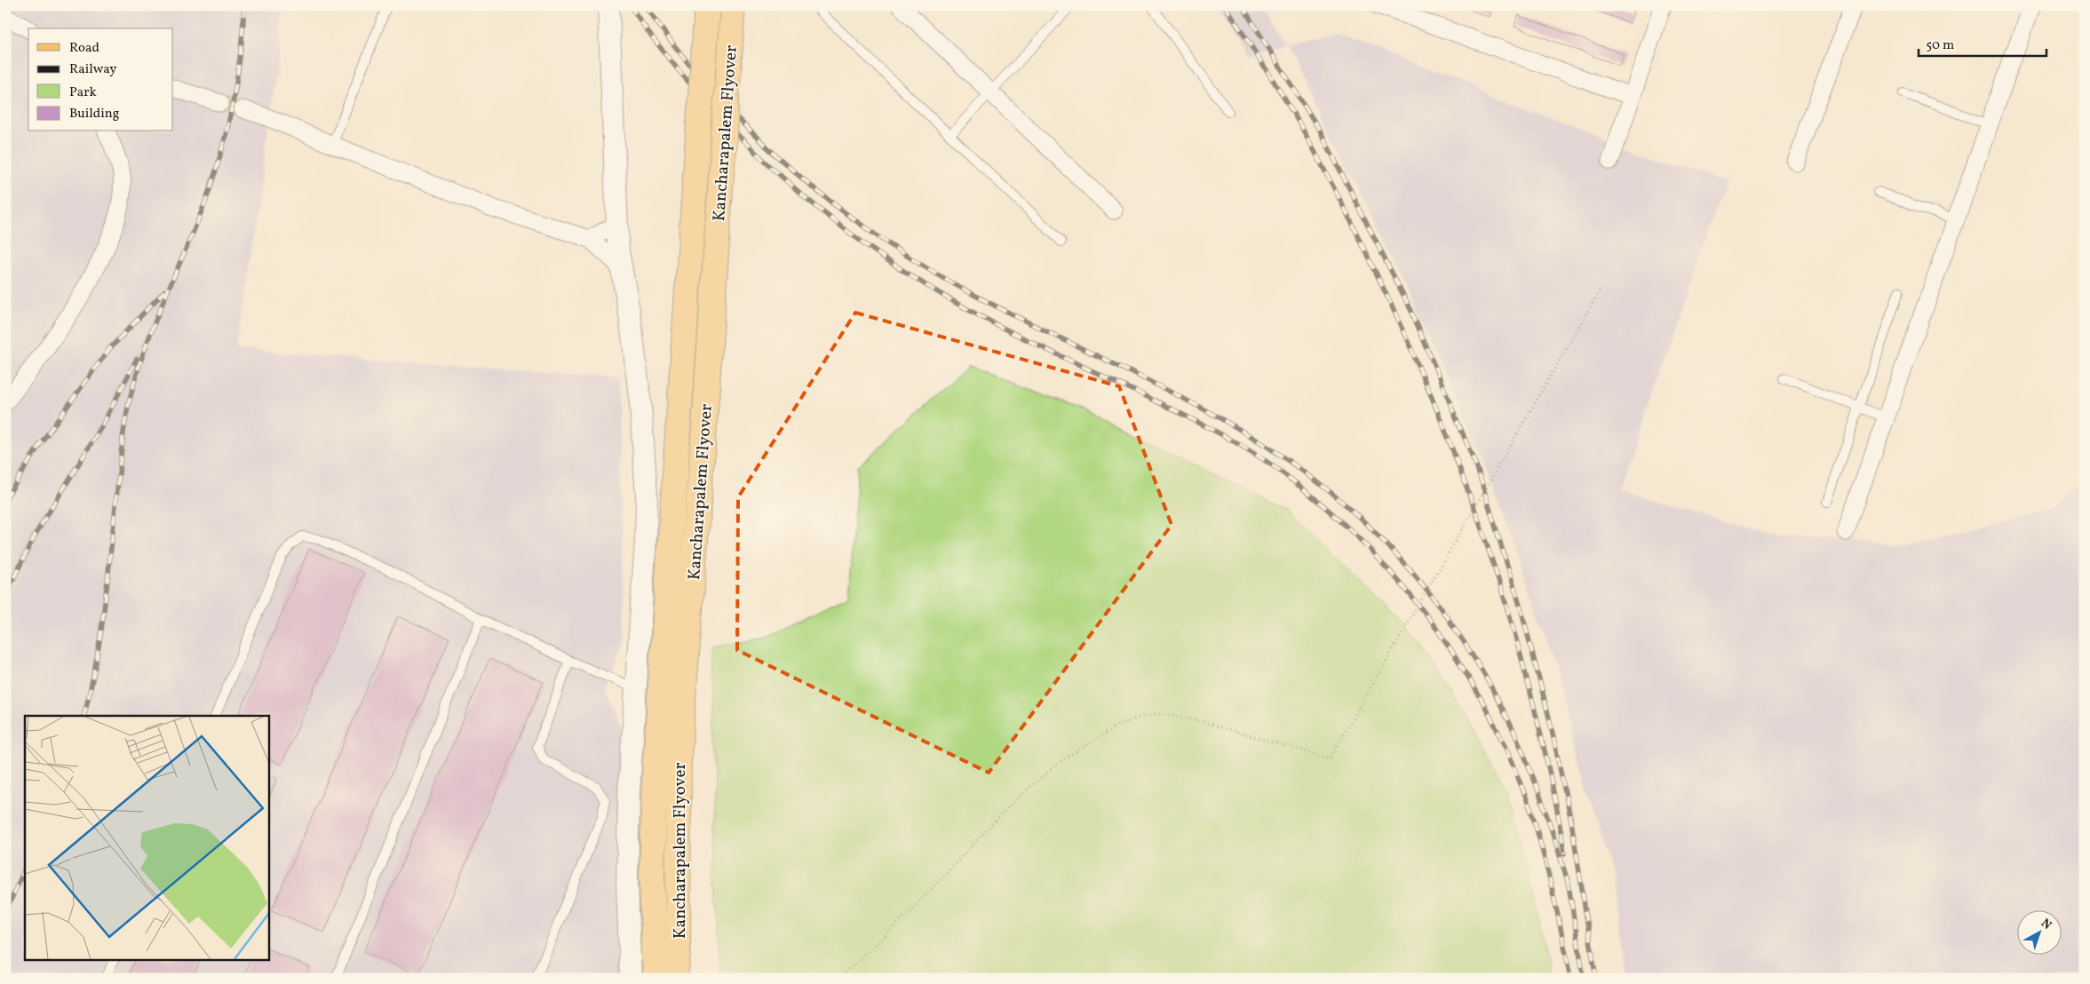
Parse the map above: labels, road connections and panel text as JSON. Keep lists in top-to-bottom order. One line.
{"streets":{"main road":["Kancharapalem Flyover"]},"legend":["Road","Railway","Park","Building"],"scale_bar":"50 m","north":"top right"}
